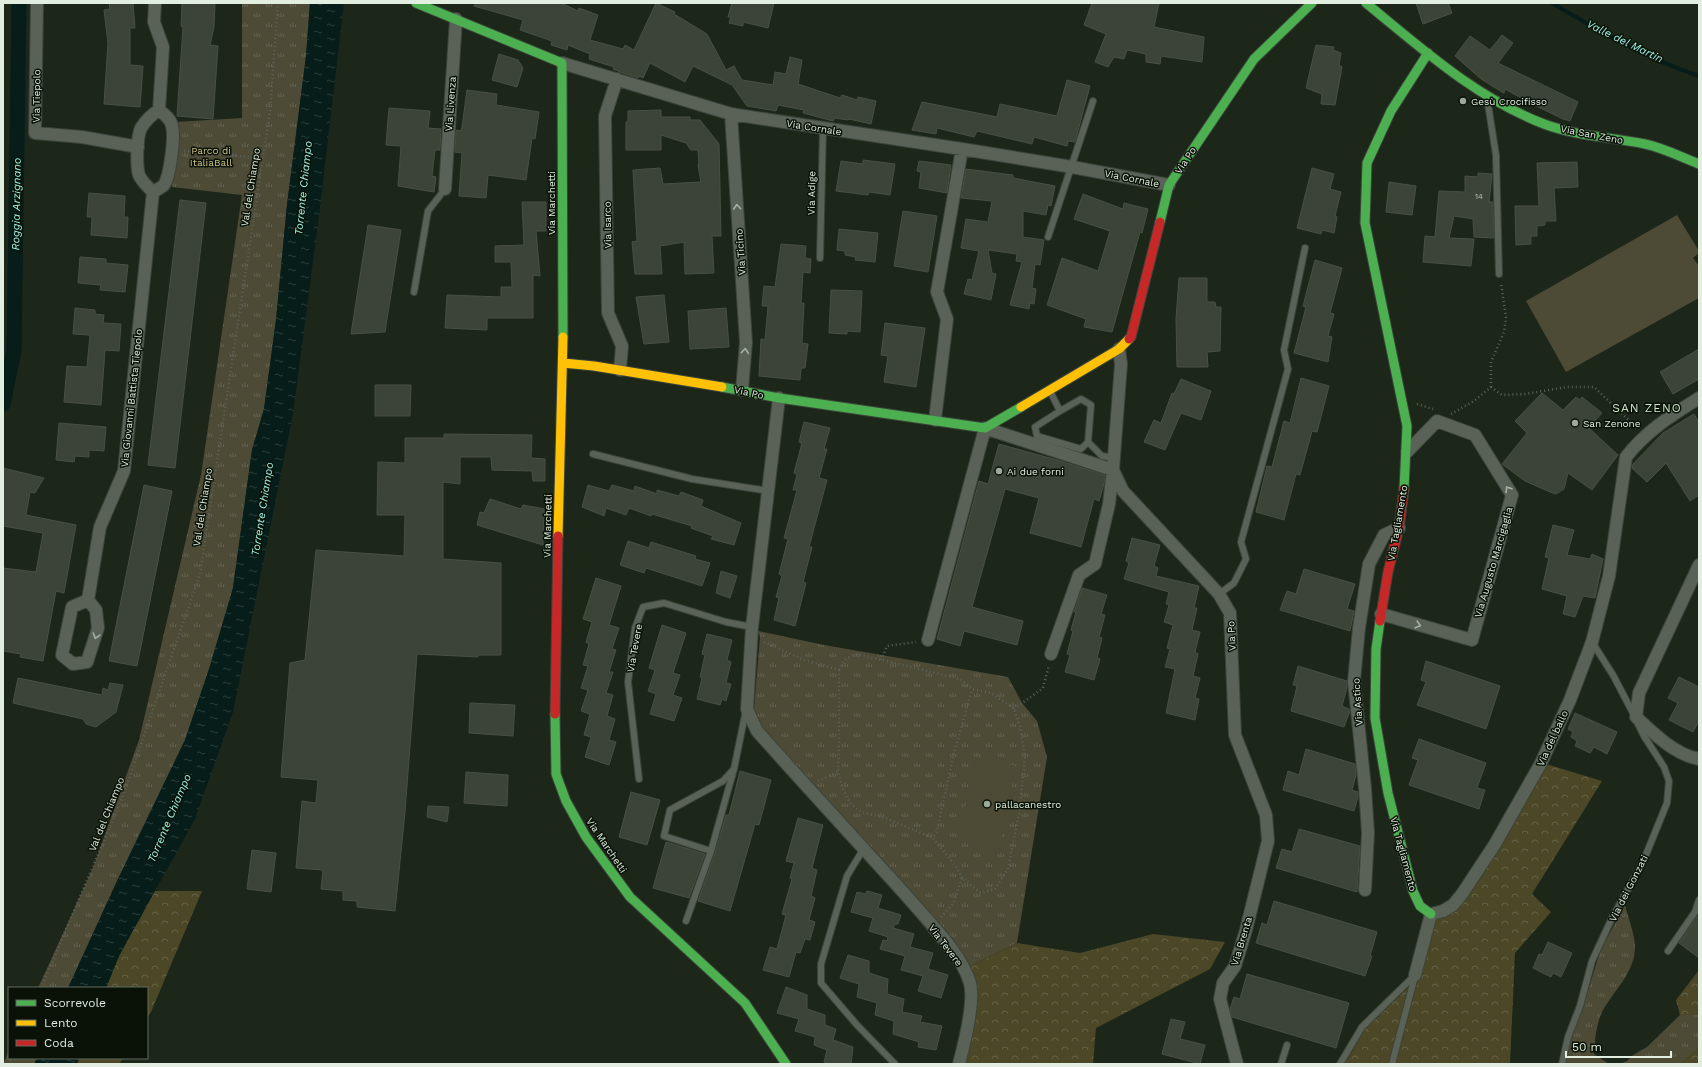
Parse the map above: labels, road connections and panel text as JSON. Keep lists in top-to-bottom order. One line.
{"streets":{"street":["Via Tiepolo","Via Livenza","Via Cornale","Via San Zeno","Via Po","Via Marchetti","Via Isarco","Via Ticino","Via Giovanni Battista Tiepolo","Via Tagliamento","Via Augusto Marcigaglia","Via Tevere","Via Astico","Via del ballo","Via dei Gonzati","Via Brenta"],"lane":["Via Adige"],"path":["Val del Chiampo"]},"crossings":[["Via Cornale","Via Po"],["Via Cornale","Via Adige"],["Via Cornale","Via Marchetti"],["Via Cornale","Via Isarco"],["Via Cornale","Via Ticino"],["Via San Zeno","Via Tagliamento"],["Via Po","Via Marchetti"],["Via Po","Via Isarco"],["Via Po","Via Ticino"],["Via Po","Via Tevere"],["Via Po","Via Brenta"],["Via Tagliamento","Via Augusto Marcigaglia"],["Via Tagliamento","Via Astico"],["Via Tagliamento","Via del ballo"],["Via del ballo","Via dei Gonzati"]],"one_way":["Via Ticino"],"districts":["SAN ZENO"],"water":["Valle del Martin","Torrente Chiampo","Roggia Arzignano"],"parks":["Parco di ItaliaBall"],"places":["Gesù Crocifisso","San Zenone","Ai due forni","pallacanestro"],"house_numbers":["14"],"legend":["Scorrevole","Lento","Coda"],"scale_bar":"50 m"}
